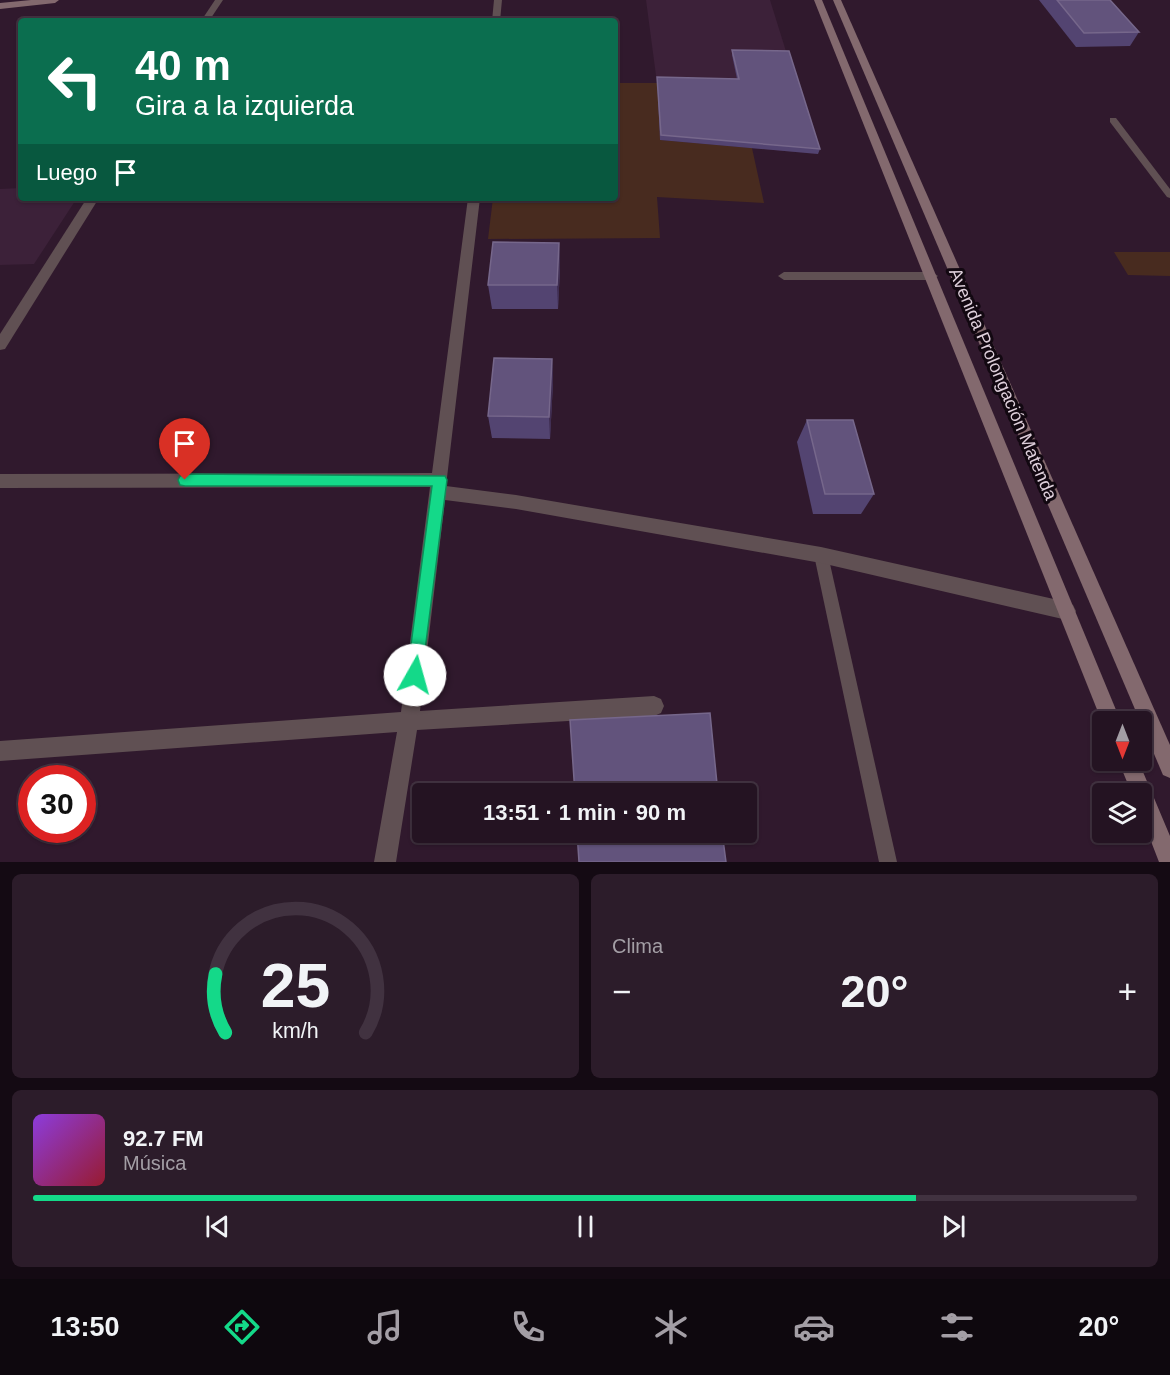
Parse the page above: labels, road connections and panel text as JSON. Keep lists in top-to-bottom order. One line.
{"streets":{"main road":["Avenida Prolongación Matenda"]},"north":"bottom","page":{"turn":["40 m","Gira a la izquierda"],"then":"Luego","limit":"30","trip":"13:51 · 1 min · 90 m","tile":"Clima","heat":["−","20°","+"],"song":["92.7 FM","Música"],"tabs":["13:50","20°"],"gauge":["25","km/h"]}}
